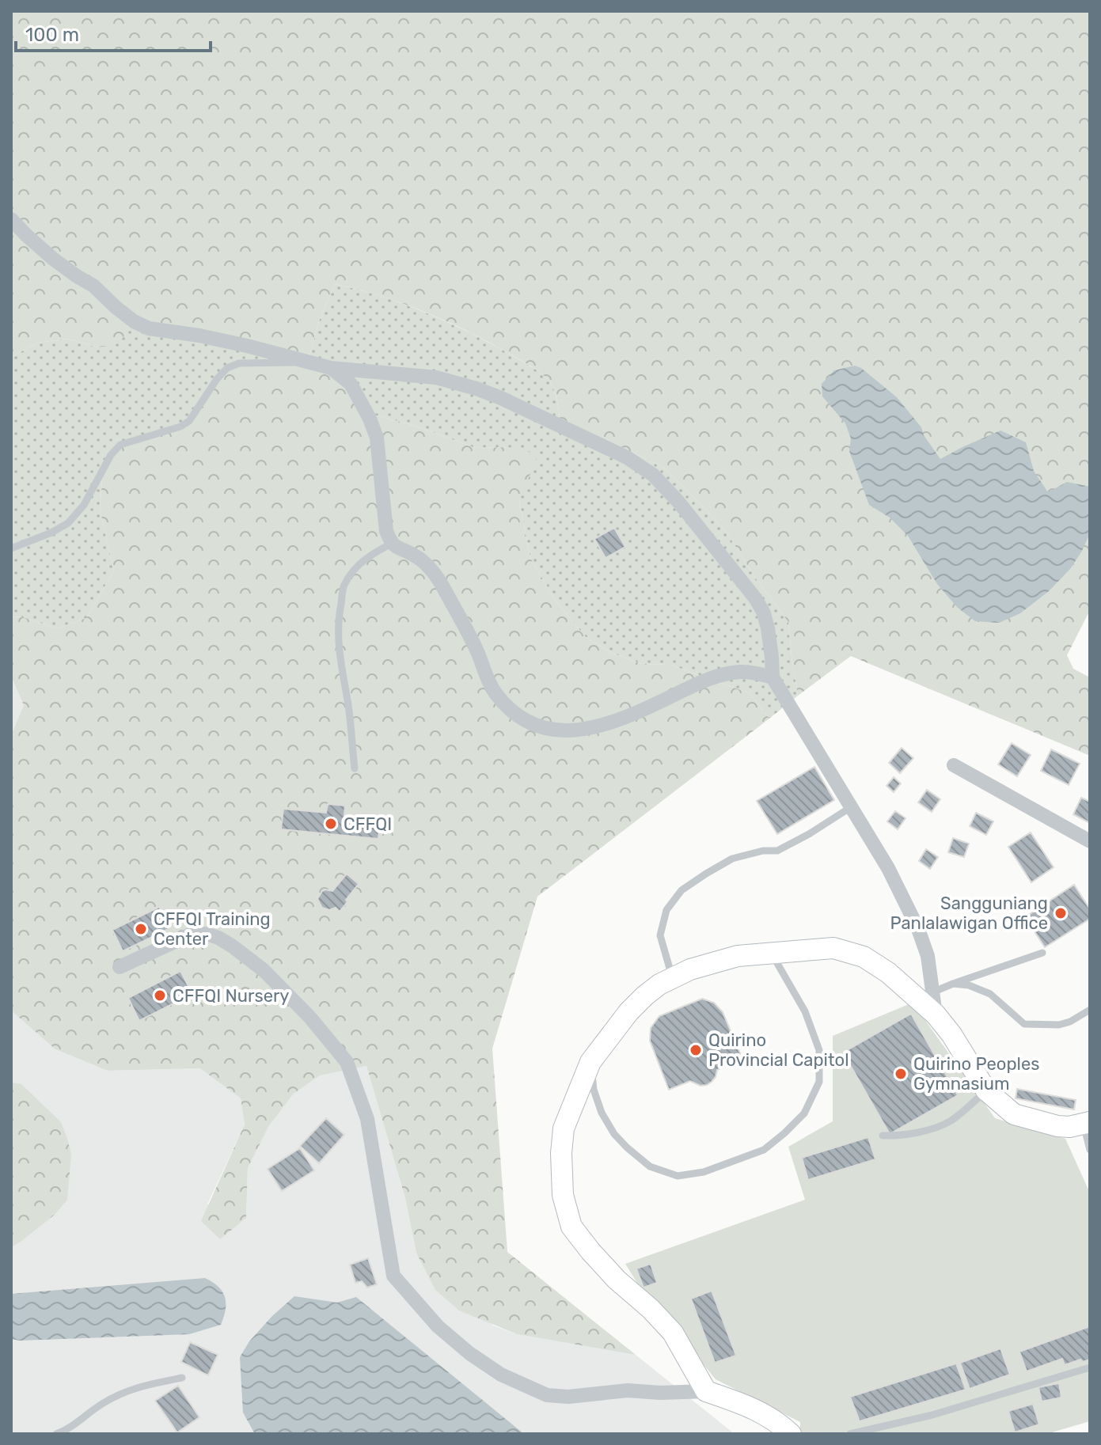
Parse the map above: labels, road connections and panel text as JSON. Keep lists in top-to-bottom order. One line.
{"places":["CFFQI","Sangguniang Panlalawigan Office","CFFQI Training Center","CFFQI Nursery","Quirino Provincial Capitol","Quirino Peoples Gymnasium"],"scale_bar":"100 m"}
